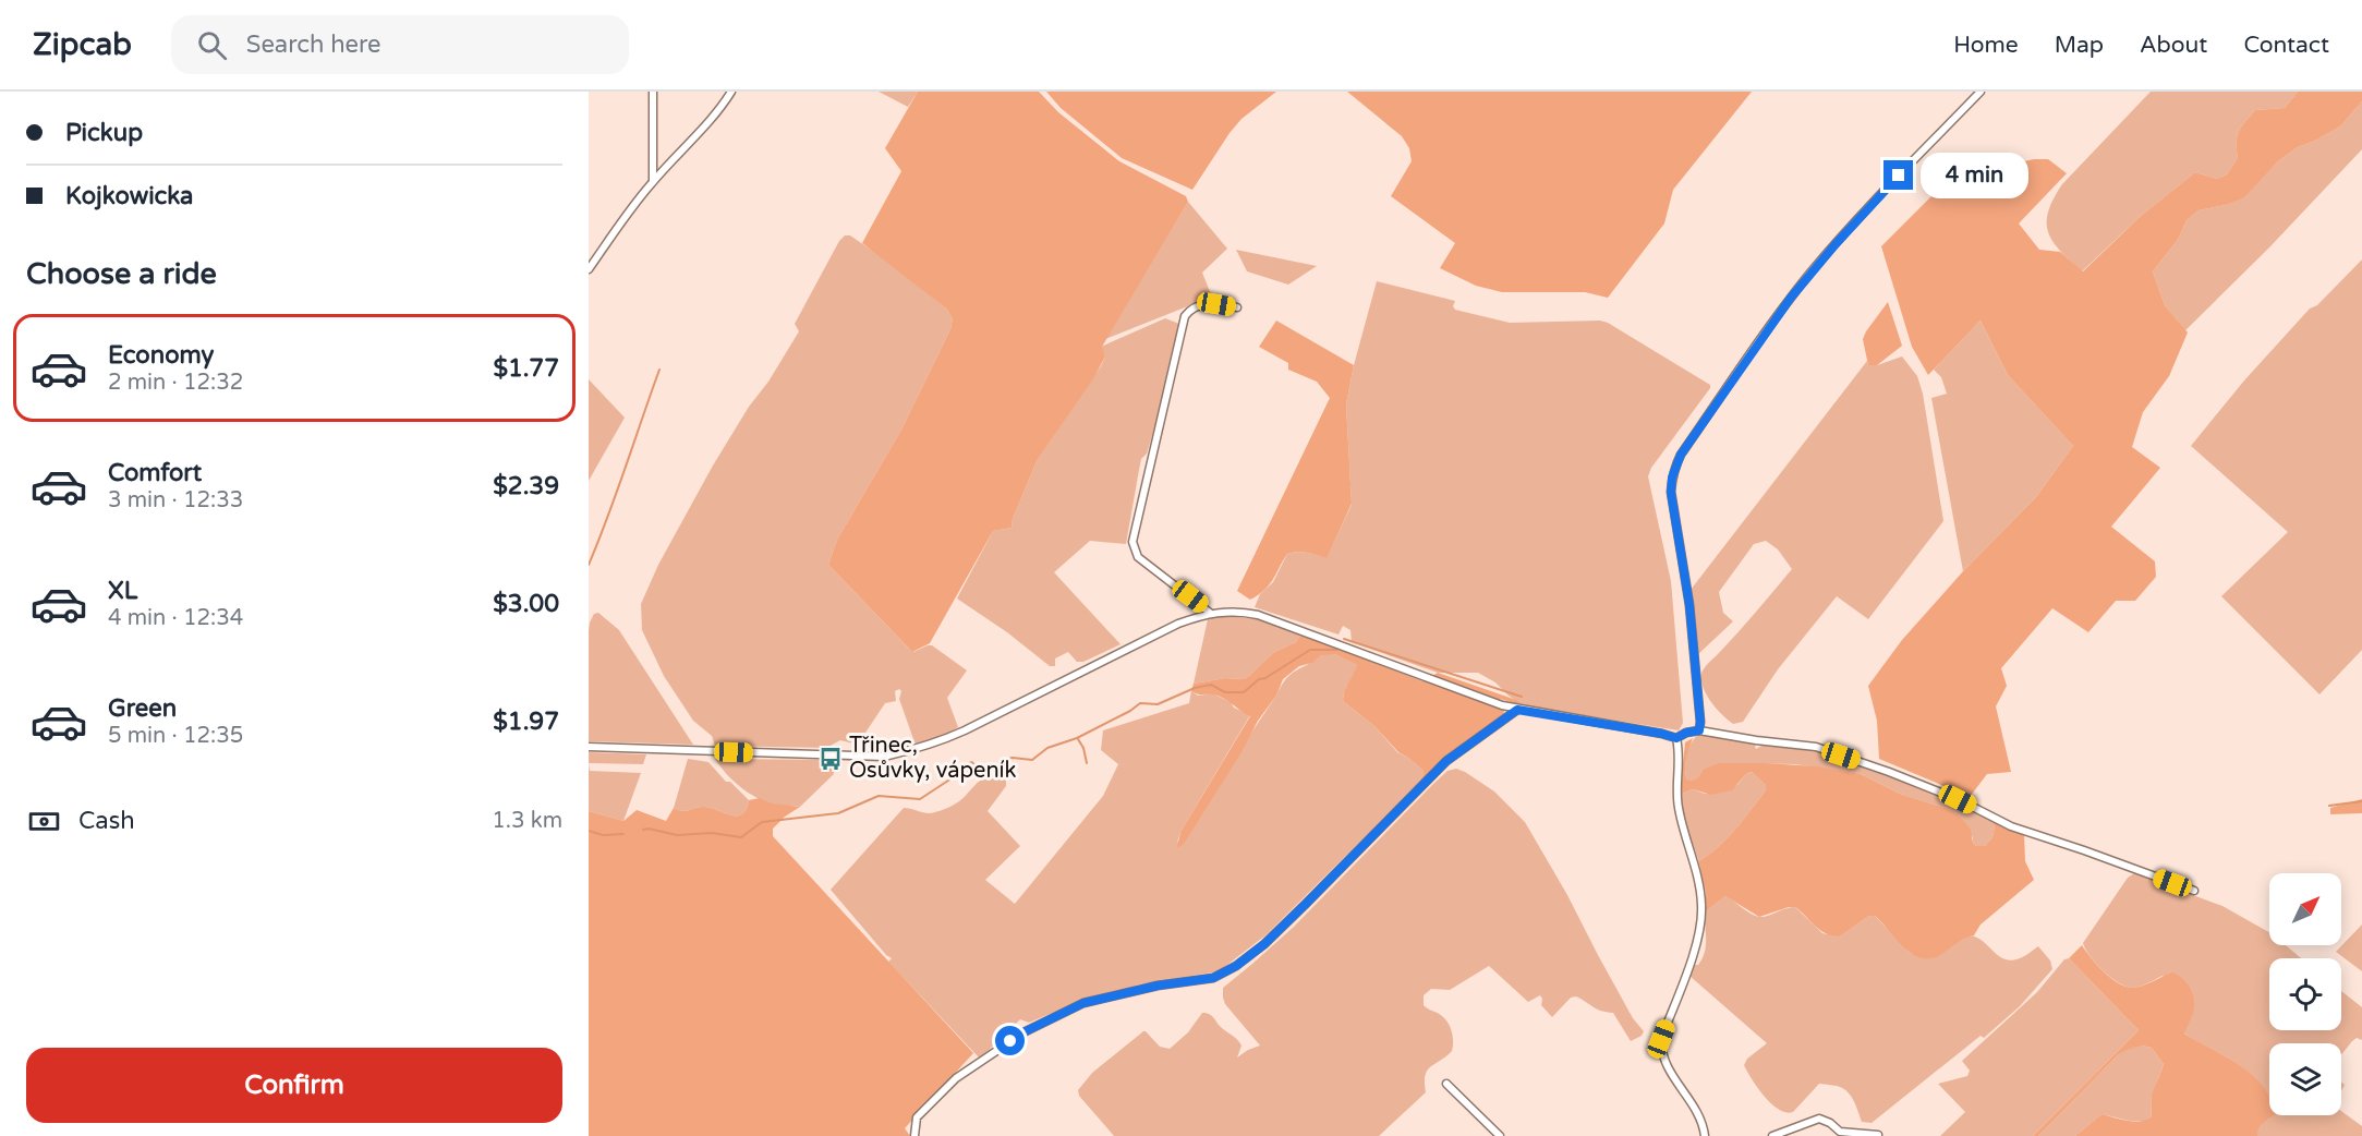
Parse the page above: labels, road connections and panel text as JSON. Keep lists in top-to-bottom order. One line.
{"places":{"bus stop":["Třinec, Osůvky, vápeník"]},"north":"top right","page":{"header":"Zipcab","search":"Search here","nav":["Home","Map","About","Contact"],"banner":["Pickup","Kojkowicka"],"bubble":"4 min","heading":"Choose a ride","list":[{"name":"Economy","note":"2 min · 12:32","value":"$1.77"},{"name":"Comfort","note":"3 min · 12:33","value":"$2.39"},{"name":"XL","note":"4 min · 12:34","value":"$3.00"},{"name":"Green","note":"5 min · 12:35","value":"$1.97"}],"pay":["Cash","1.3 km"],"buttons":"Confirm"}}
